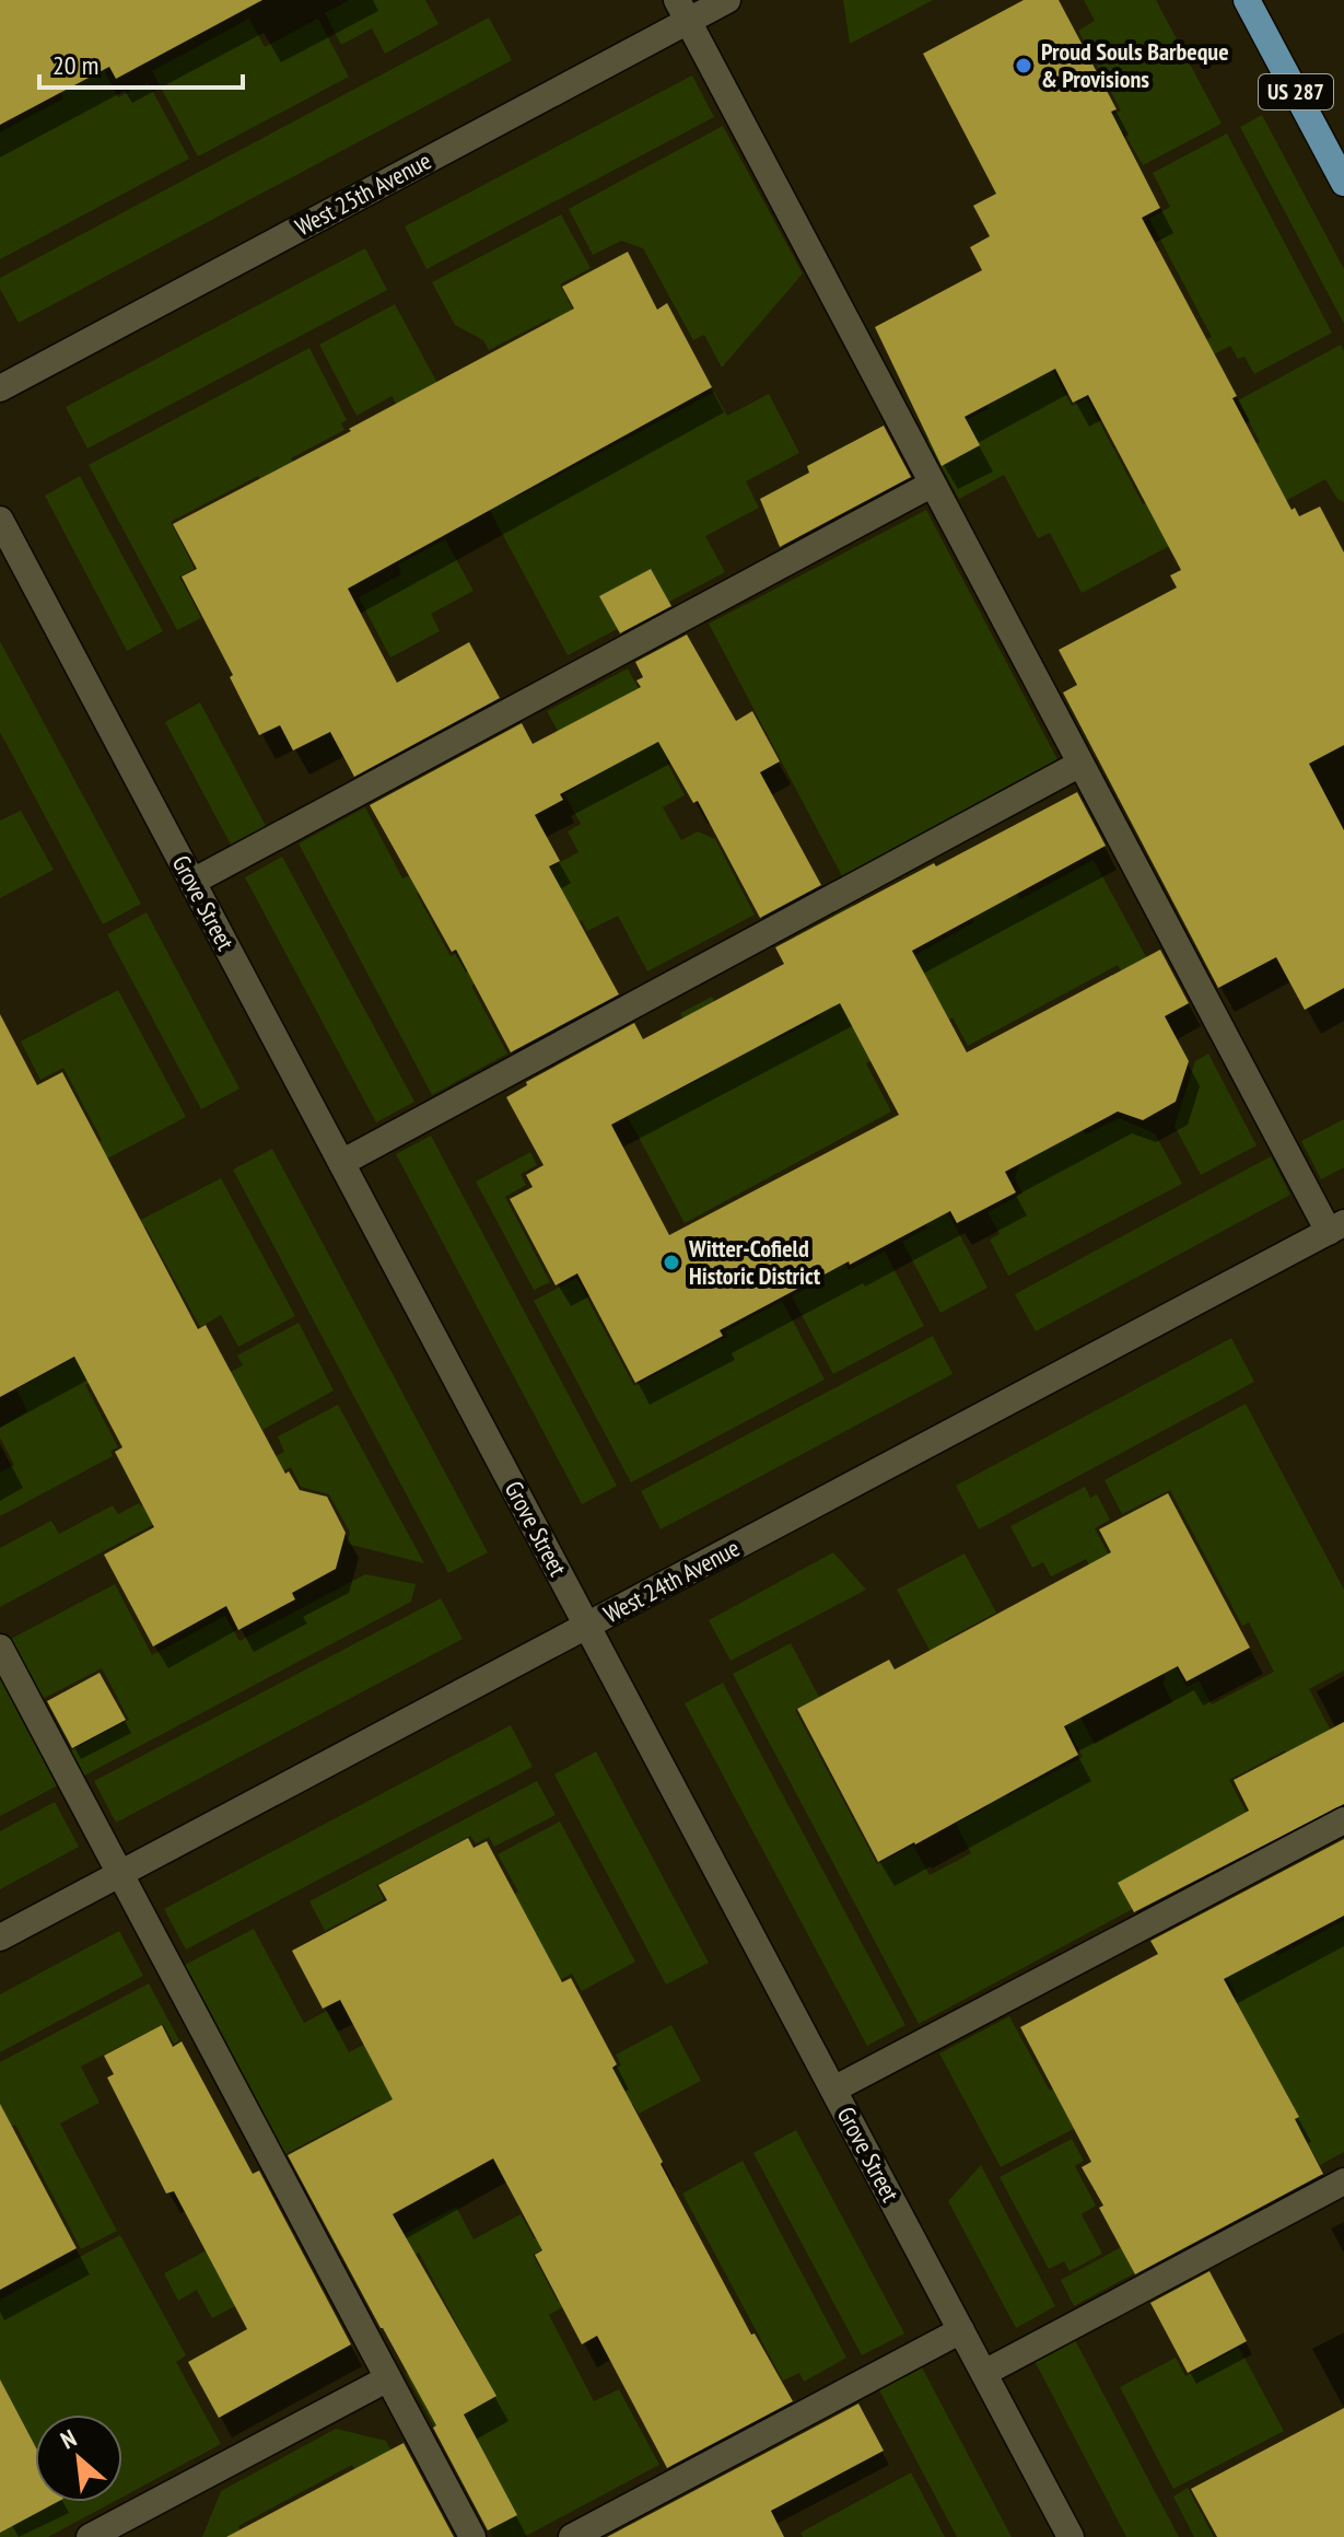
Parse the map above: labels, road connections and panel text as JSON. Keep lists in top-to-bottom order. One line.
{"streets":{"main road":["US 287"],"street":["West 25th Avenue","Grove Street","West 24th Avenue"]},"crossings":[["Grove Street","West 24th Avenue"]],"places":["Proud Souls Barbeque & Provisions","Witter-Cofield Historic District"],"scale_bar":"20 m","north":"top left"}
